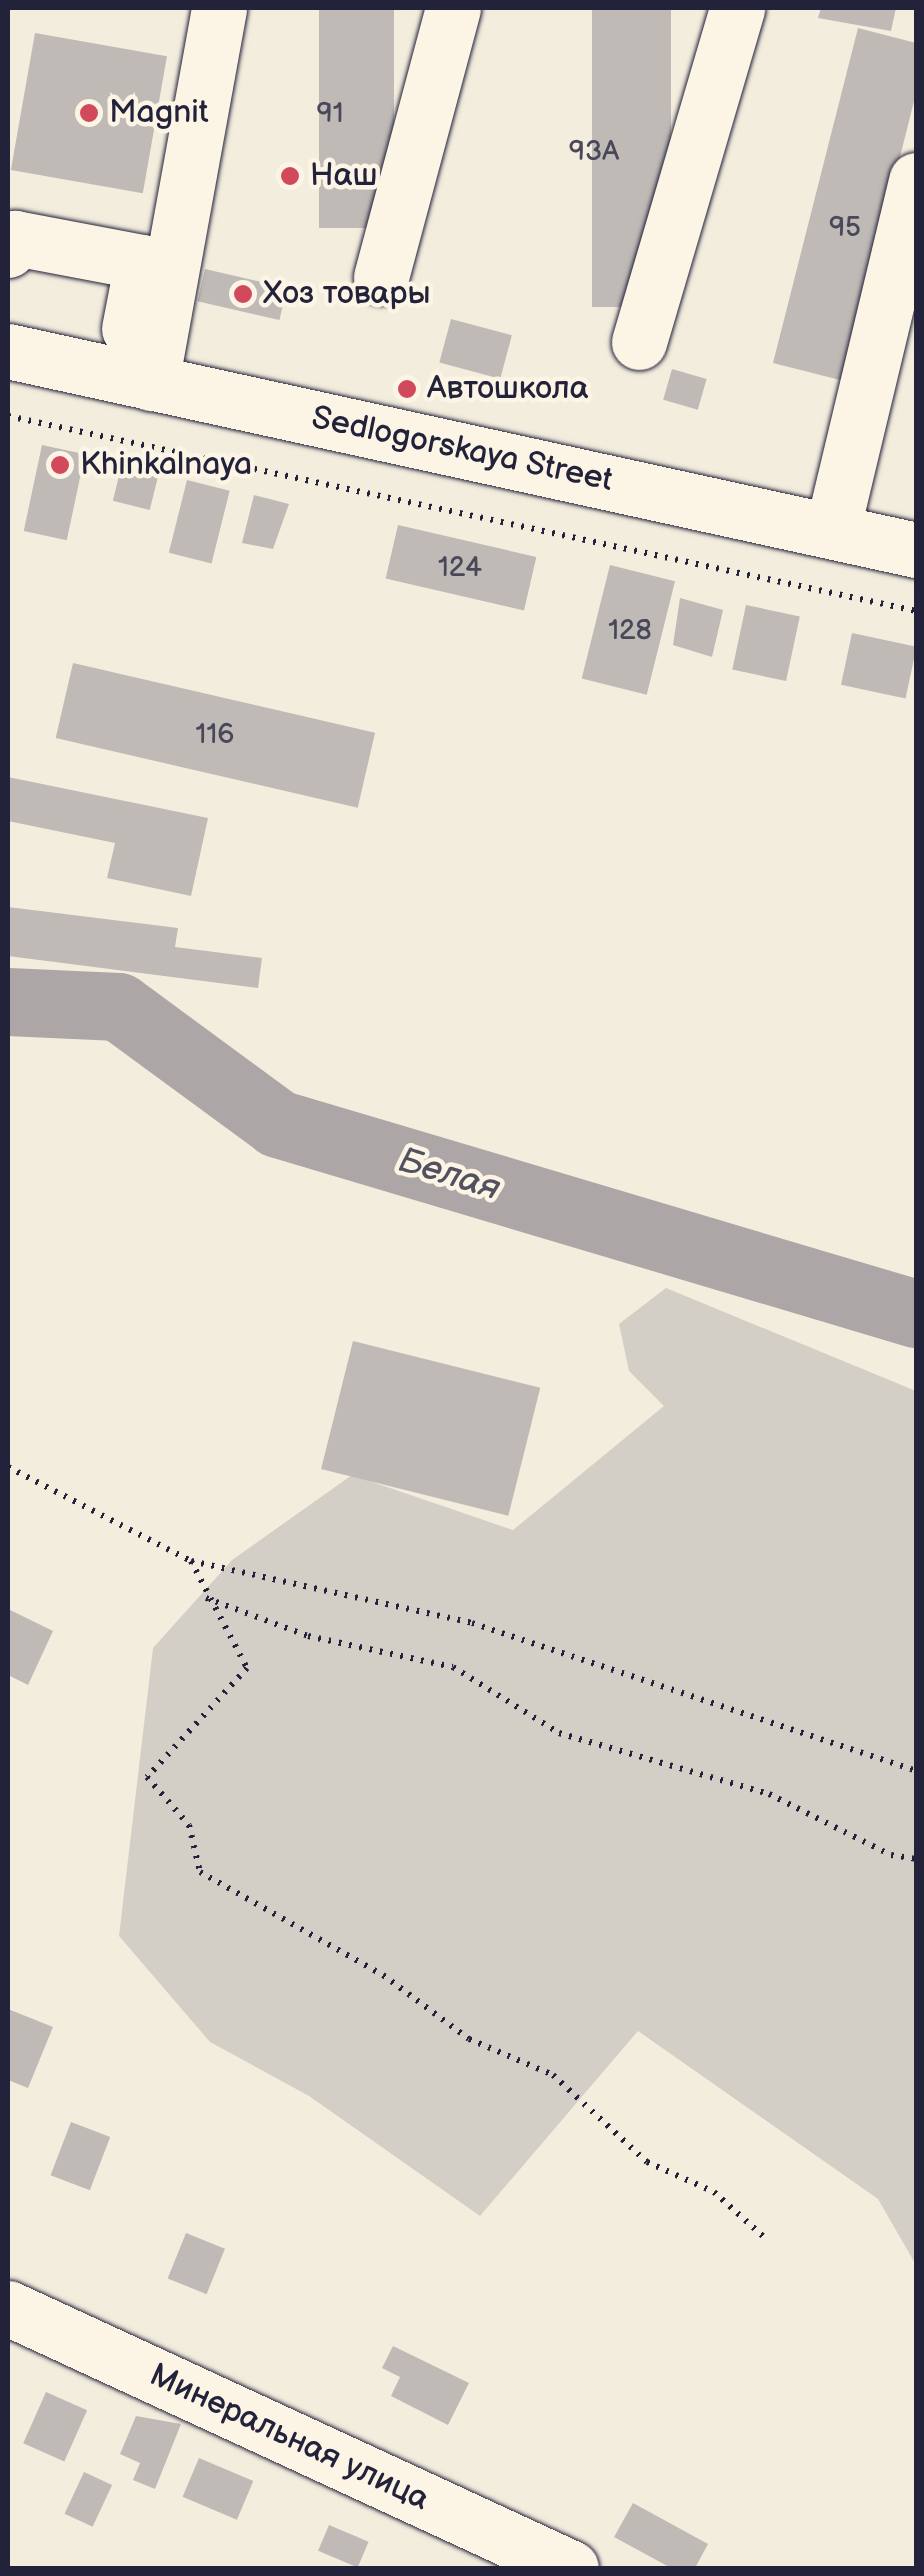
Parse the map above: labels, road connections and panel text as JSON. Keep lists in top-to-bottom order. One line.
{"streets":{"street":["Sedlogorskaya Street","Минеральная улица"]},"water":["Белая"],"places":["Magnit","Наш","Хоз товары","Автошкола","Khinkalnaya"],"house_numbers":["91","93А","95","124","128","116"]}
